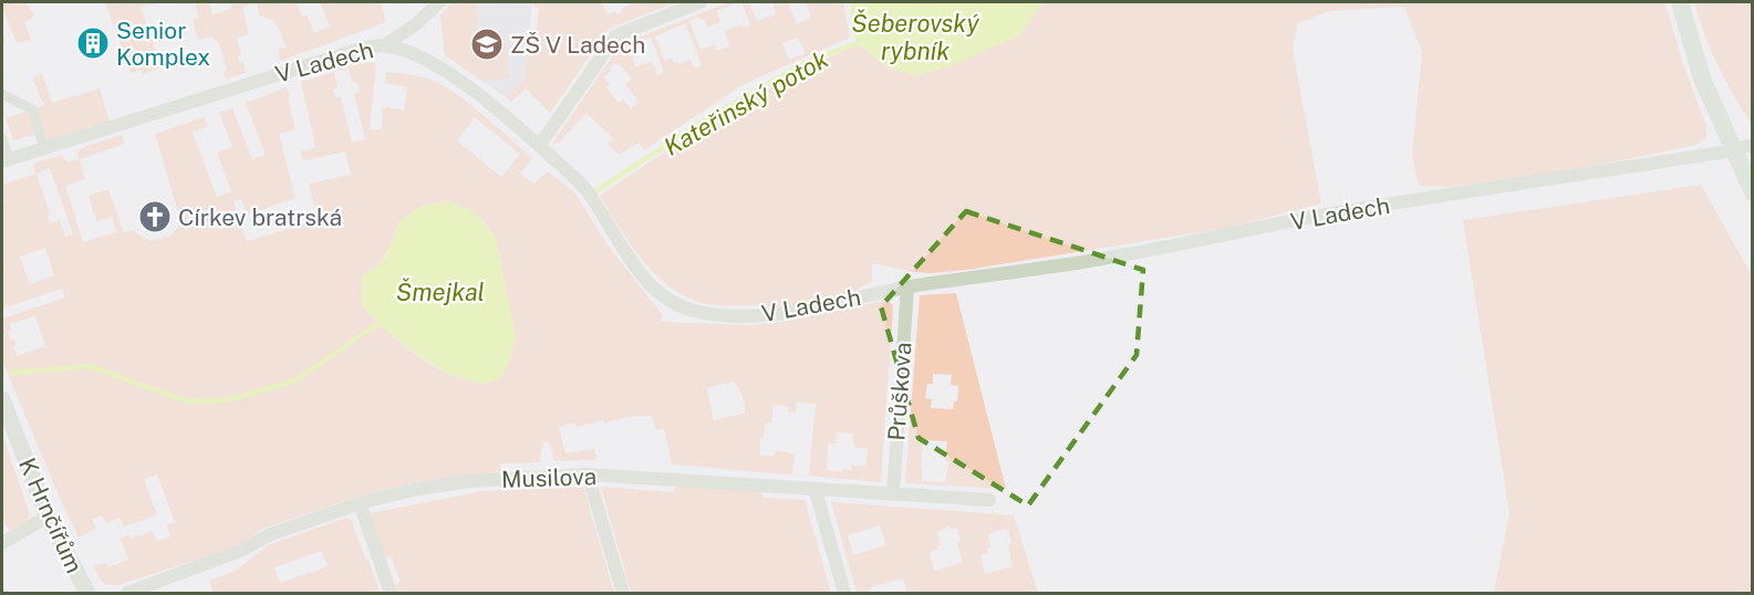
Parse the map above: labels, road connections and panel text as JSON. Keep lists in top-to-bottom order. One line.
{"streets":{"street":["V Ladech","Průškova","Musilova","K Hrnčířům"]},"crossings":[["V Ladech","Průškova"],["Průškova","Musilova"]],"water":["Šeberovský rybník","Kateřinský potok","Šmejkal"],"places":{"building":["Senior Komplex"],"school or university":["ZŠ V Ladech"],"church":["Církev bratrská"]}}
